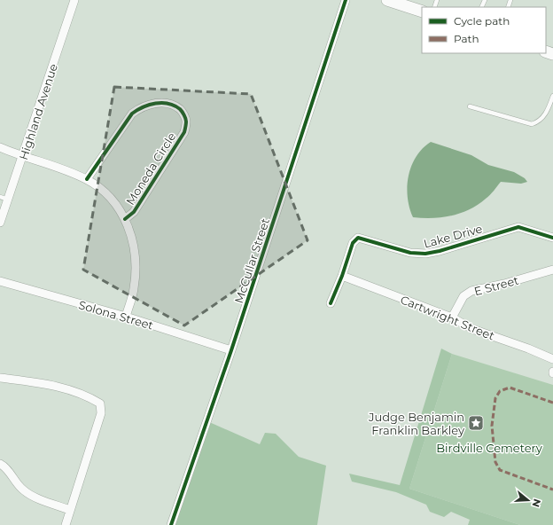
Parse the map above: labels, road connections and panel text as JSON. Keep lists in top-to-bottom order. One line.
{"streets":{"street":["Highland Avenue","Moneda Circle","Lake Drive","McCullar Street","E Street","Solona Street","Cartwright Street"]},"crossings":[["Lake Drive","Cartwright Street"],["McCullar Street","Solona Street"],["E Street","Cartwright Street"]],"parks":["Birdville Cemetery"],"places":{"place":["Judge Benjamin Franklin Barkley"]},"legend":["Cycle path","Path"],"north":"right"}
